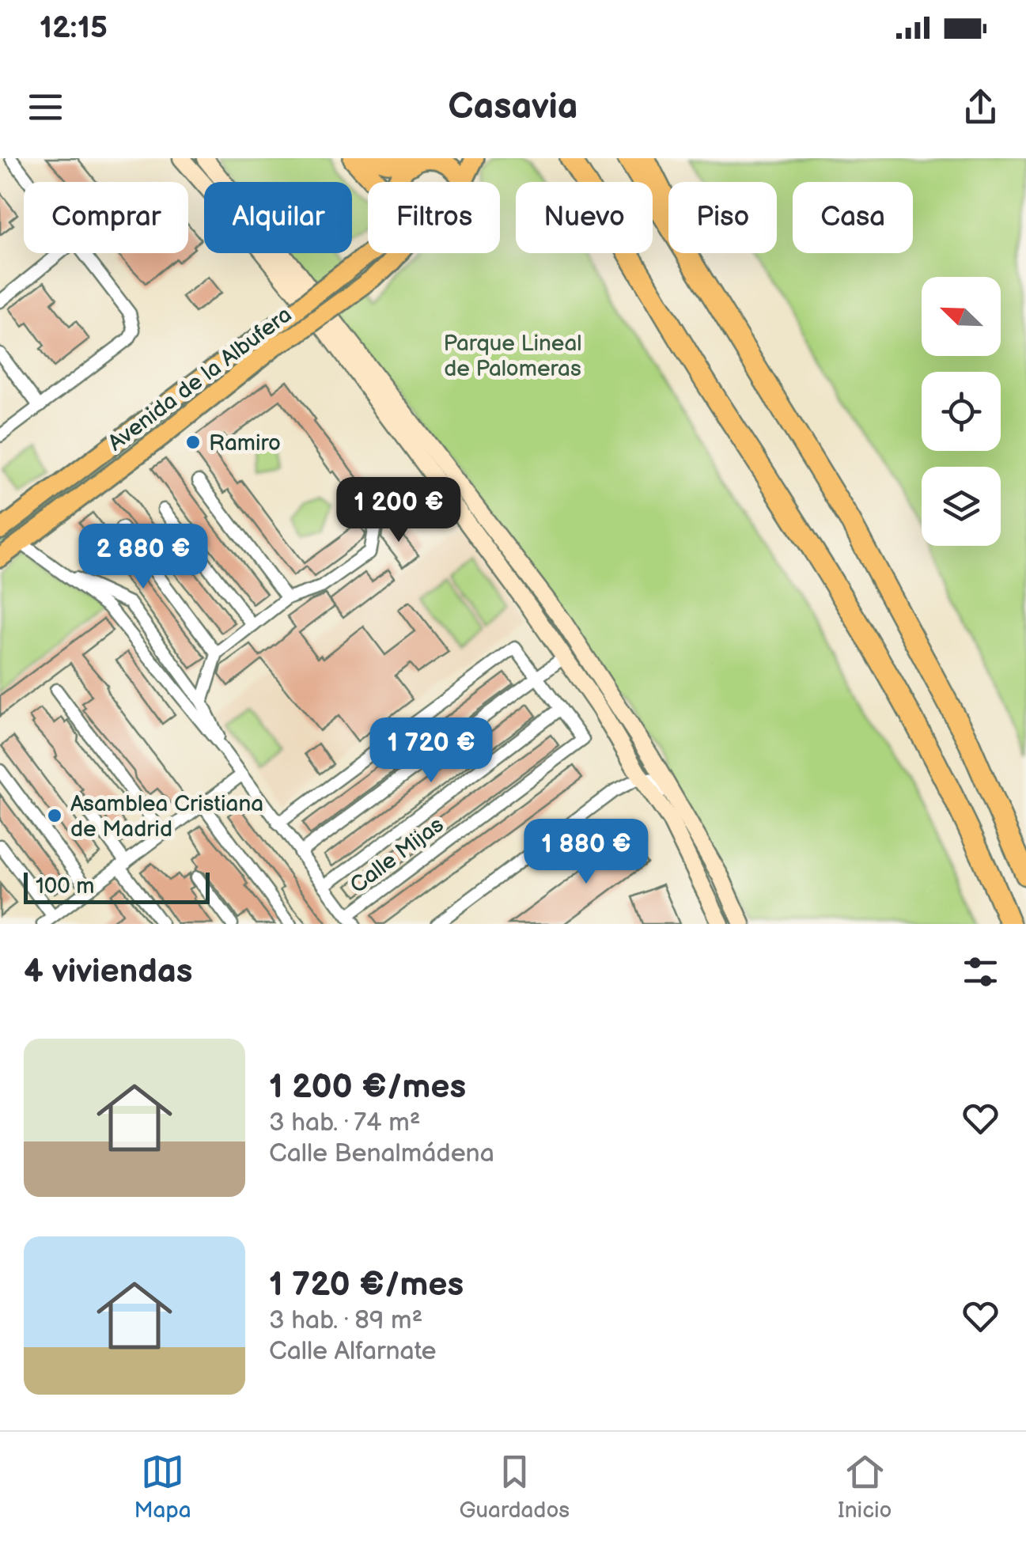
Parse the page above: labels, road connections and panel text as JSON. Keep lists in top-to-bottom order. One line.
{"streets":{"main road":["Avenida de la Albufera"],"street":["Calle Mijas"]},"parks":["Parque Lineal de Palomeras"],"places":["Ramiro","Asamblea Cristiana de Madrid"],"scale_bar":"100 m","north":"top left","page":{"status":"12:15","header":"Casavia","chip":["Comprar","Alquilar","Filtros","Nuevo","Piso","Casa"],"price":["1 200 €","2 880 €","1 720 €","1 880 €"],"scale":"100 m","heading":"4 viviendas","list":[{"name":"1 200 €/mes","note":"3 hab. · 74 m² · Calle Benalmádena"},{"name":"1 720 €/mes","note":"3 hab. · 89 m² · Calle Alfarnate"}],"tabs":["Mapa","Guardados","Inicio"]}}
